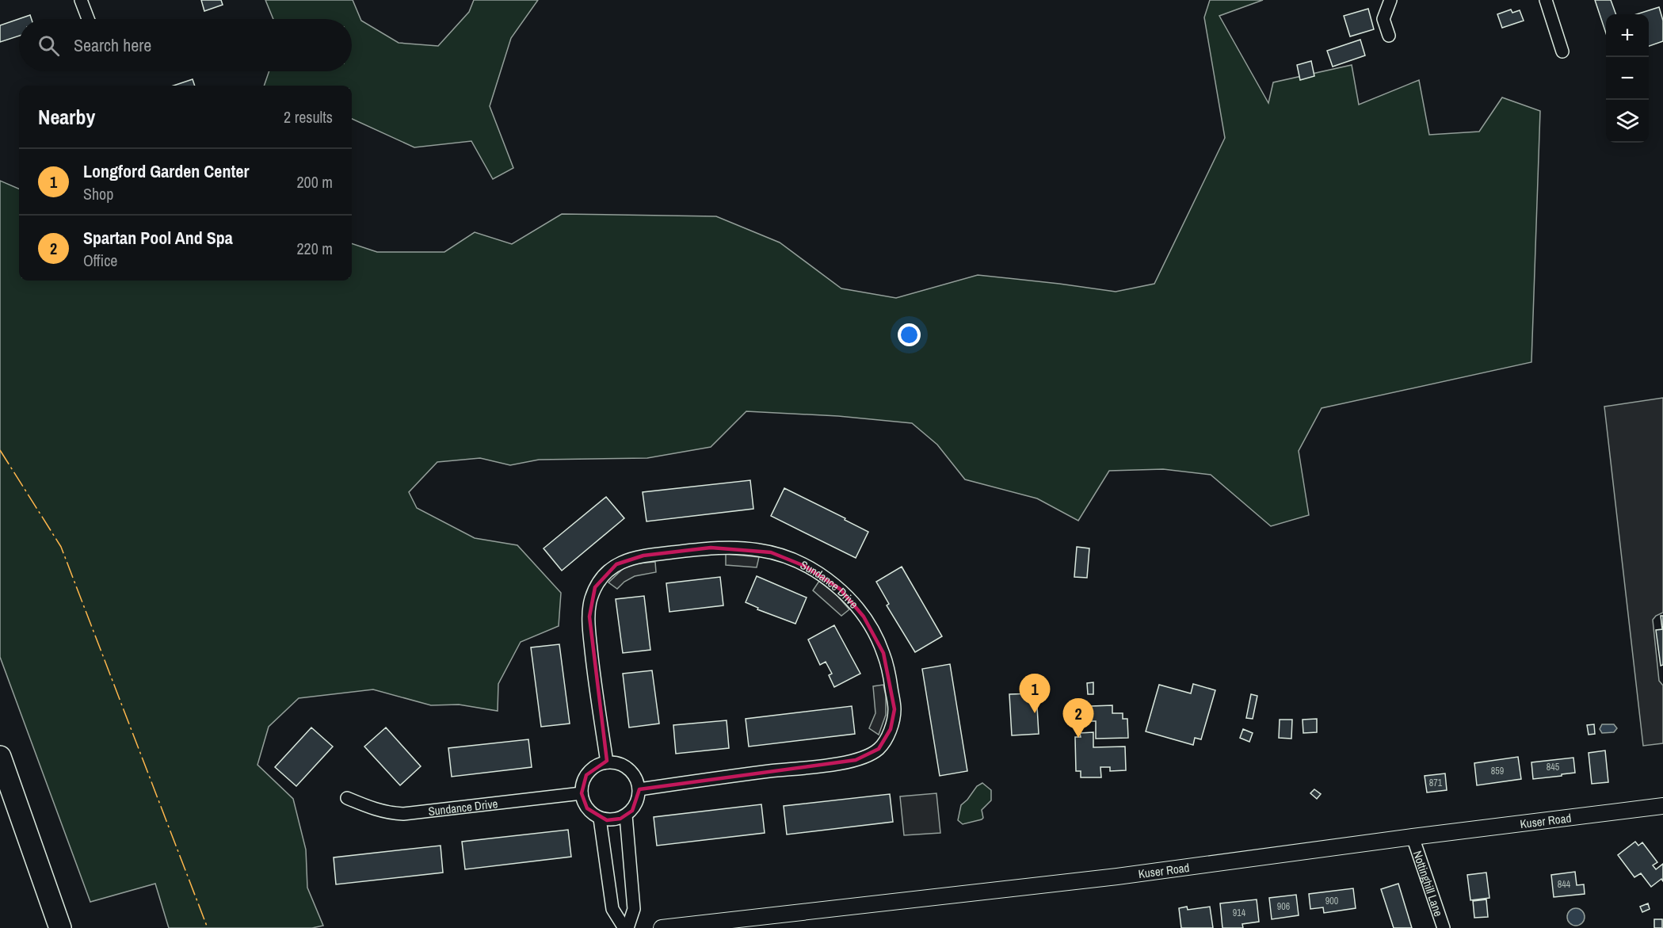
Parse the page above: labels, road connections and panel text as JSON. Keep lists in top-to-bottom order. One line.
{"streets":{"street":["Sundance Drive","Kuser Road","Nottinghill Lane"]},"crossings":[["Kuser Road","Nottinghill Lane"]],"house_numbers":["845","859","871","844","900","906","914"],"page":{"map_buttons":["+","−"],"search":"Search here","heading":["Nearby","2 results"],"list":[{"mark":"1","name":"Longford Garden Center","note":"Shop","value":"200 m"},{"mark":"2","name":"Spartan Pool And Spa","note":"Office","value":"220 m"}],"pins":["1","2"]}}
